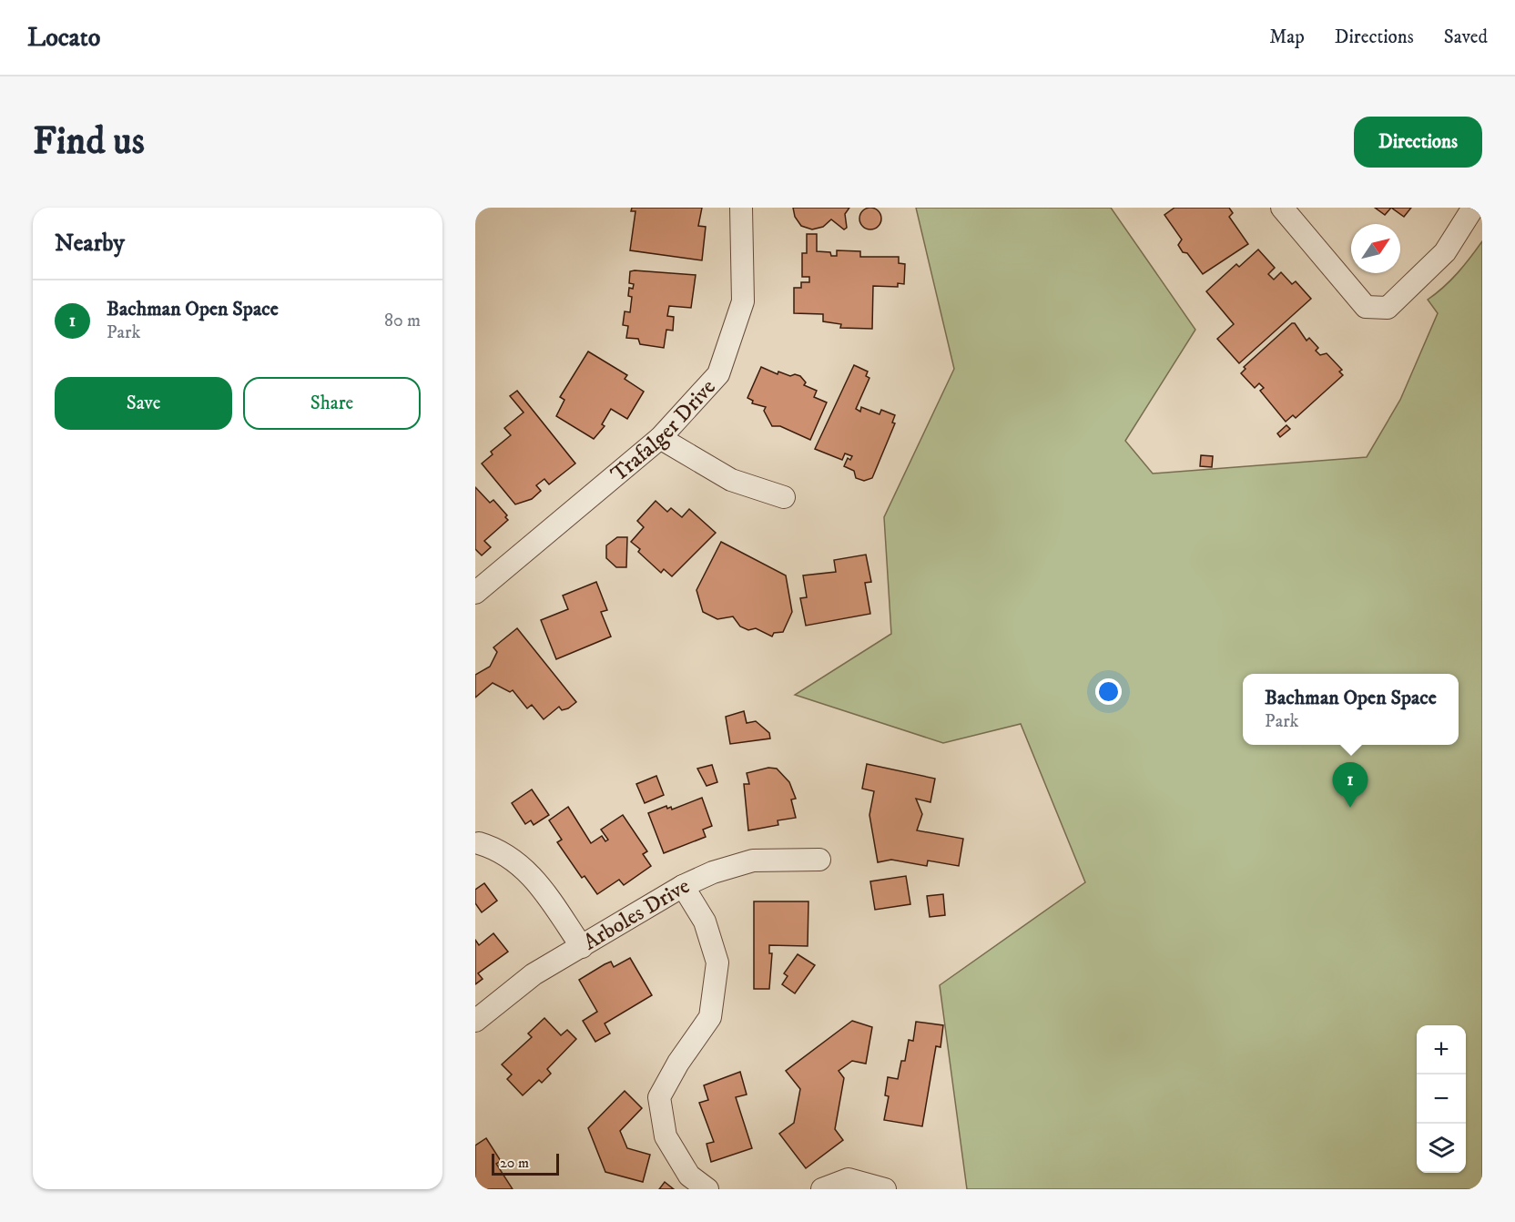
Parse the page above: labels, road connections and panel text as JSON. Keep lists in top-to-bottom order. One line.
{"streets":{"street":["Trafalger Drive","Arboles Drive"]},"scale_bar":"20 m","north":"top right","page":{"header":"Locato","nav":["Map","Directions","Saved"],"buttons":["Directions",["Save","Share"]],"title":"Find us","heading":"Nearby","list":[{"mark":"1","name":"Bachman Open Space","note":"Park","value":"80 m"}],"popup":["Bachman Open Space","Park"],"pins":"1","map_buttons":["+","−"],"scale":"20 m"}}
